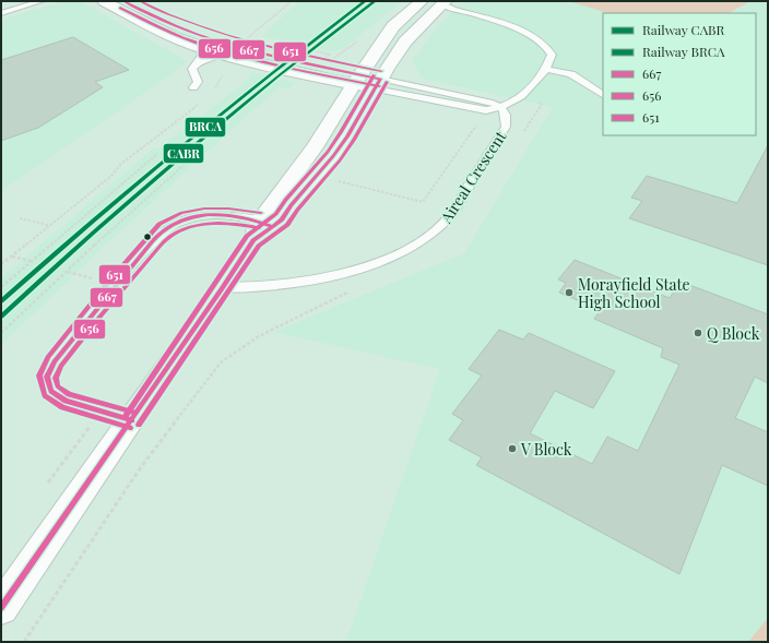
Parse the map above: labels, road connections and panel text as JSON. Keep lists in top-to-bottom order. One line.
{"streets":{"lane":["Aireal Crescent"]},"places":["Morayfield State High School","Q Block","V Block"],"lines":["rail line CABR","rail line BRCA","transit line 667","transit line 651","transit line 656"],"legend":["Railway CABR","Railway BRCA","667","656","651"]}
